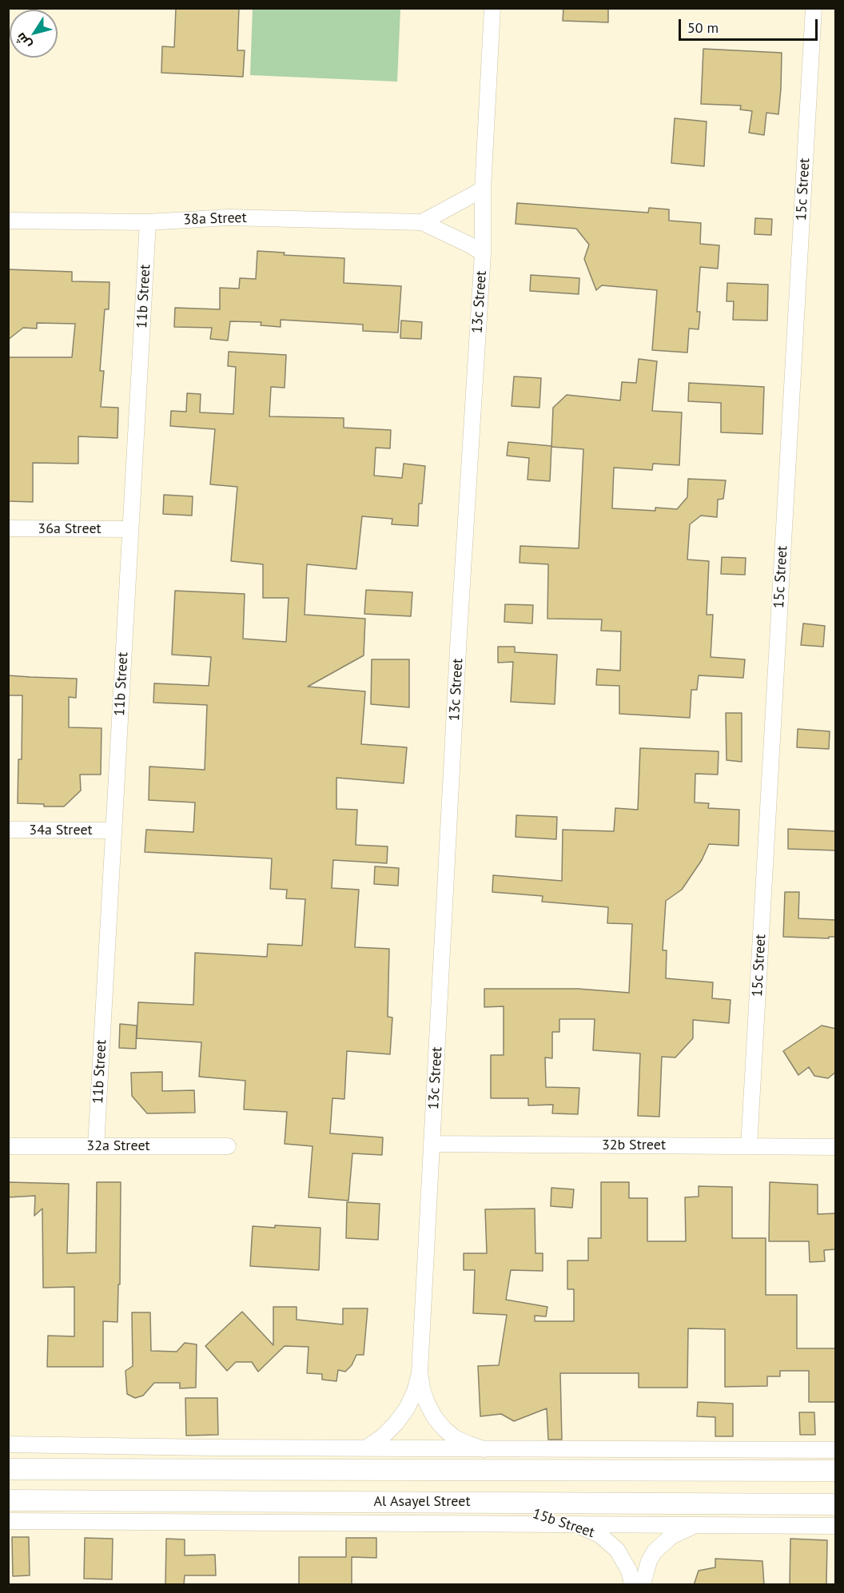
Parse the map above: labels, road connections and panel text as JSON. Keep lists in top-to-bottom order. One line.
{"streets":{"street":["15c Street","38a Street","11b Street","13c Street","36a Street","34a Street","32b Street","32a Street","Al Asayel Street","15b Street"]},"crossings":[["15c Street","32b Street"],["38a Street","11b Street"],["38a Street","13c Street"],["11b Street","36a Street"],["11b Street","34a Street"],["11b Street","32a Street"],["13c Street","32b Street"],["Al Asayel Street","15b Street"]],"scale_bar":"50 m","north":"bottom left"}
